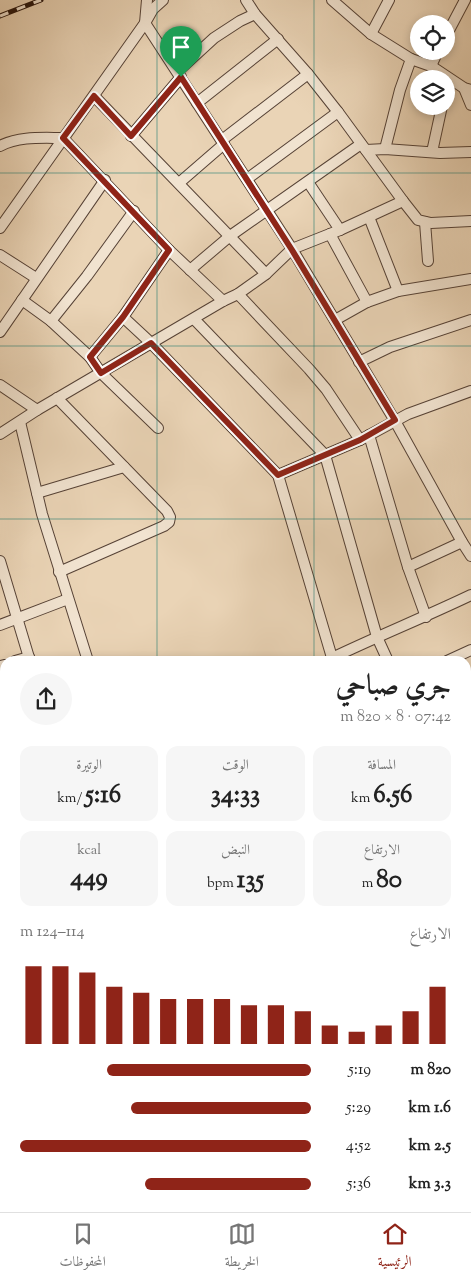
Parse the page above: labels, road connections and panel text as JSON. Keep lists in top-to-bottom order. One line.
{"page":{"heading":["جري صباحي","07:42 · 8 × 820 m"],"stats":[["المسافة","6.56 km"],["الوقت","34:33"],["الوتيرة","5:16 /km"],["الارتفاع","80 m"],["النبض","135 bpm"],["kcal","449"]],"chart":["الارتفاع","114–124 m"],"list":[{"name":"820 m","note":"5:19"},{"name":"1.6 km","note":"5:29"},{"name":"2.5 km","note":"4:52"},{"name":"3.3 km","note":"5:36"}],"tabs":["الرئيسية","الخريطة","المحفوظات"]}}
